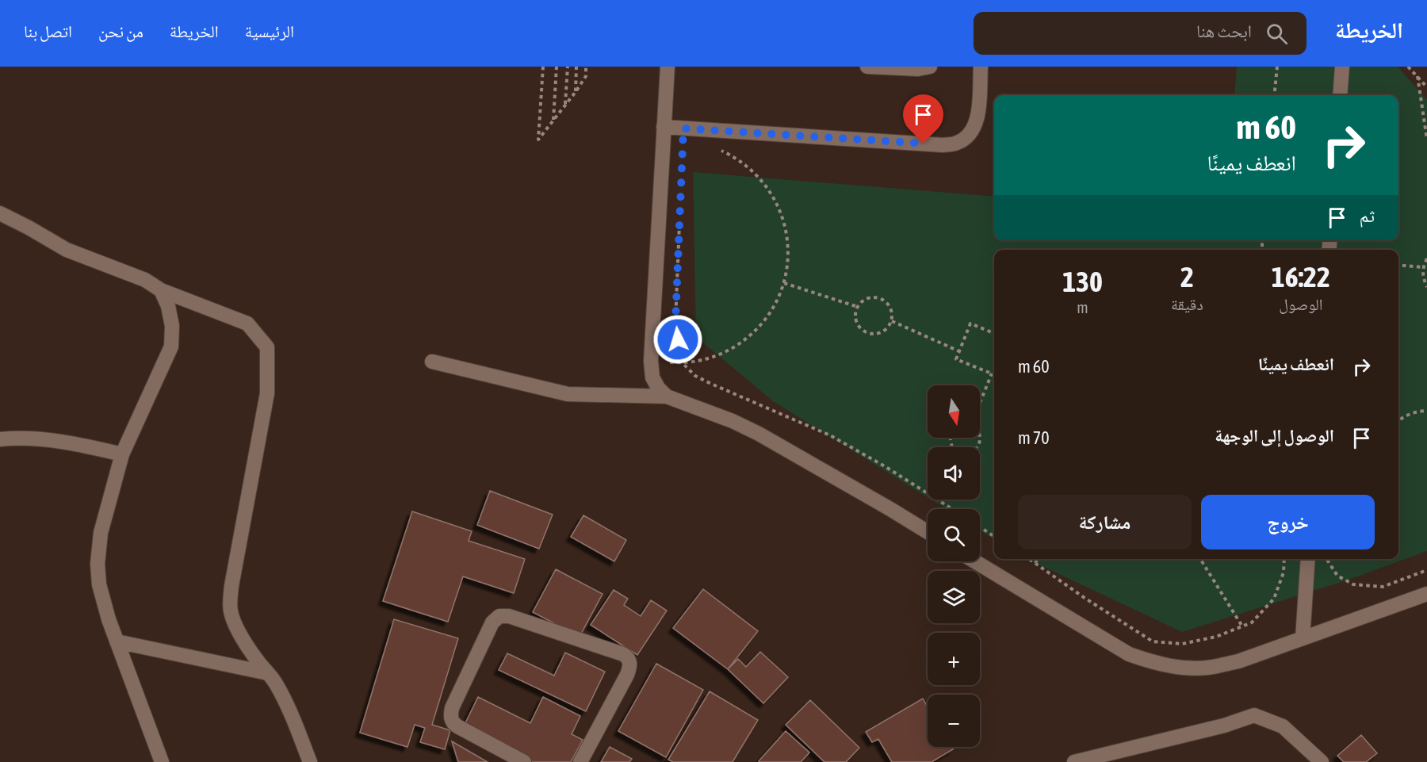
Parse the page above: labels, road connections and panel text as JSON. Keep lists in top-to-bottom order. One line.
{"north":"bottom","page":{"header":"الخريطة","search":"ابحث هنا","nav":["الرئيسية","الخريطة","من نحن","اتصل بنا"],"turn":["60 m","انعطف يمينًا"],"then":"ثم","eta":["16:22","الوصول","2","دقيقة","130","m"],"list":[{"name":"انعطف يمينًا","value":"60 m"},{"name":"الوصول إلى الوجهة","value":"70 m"}],"map_buttons":["+","−"],"buttons":["خروج","مشاركة"]}}
